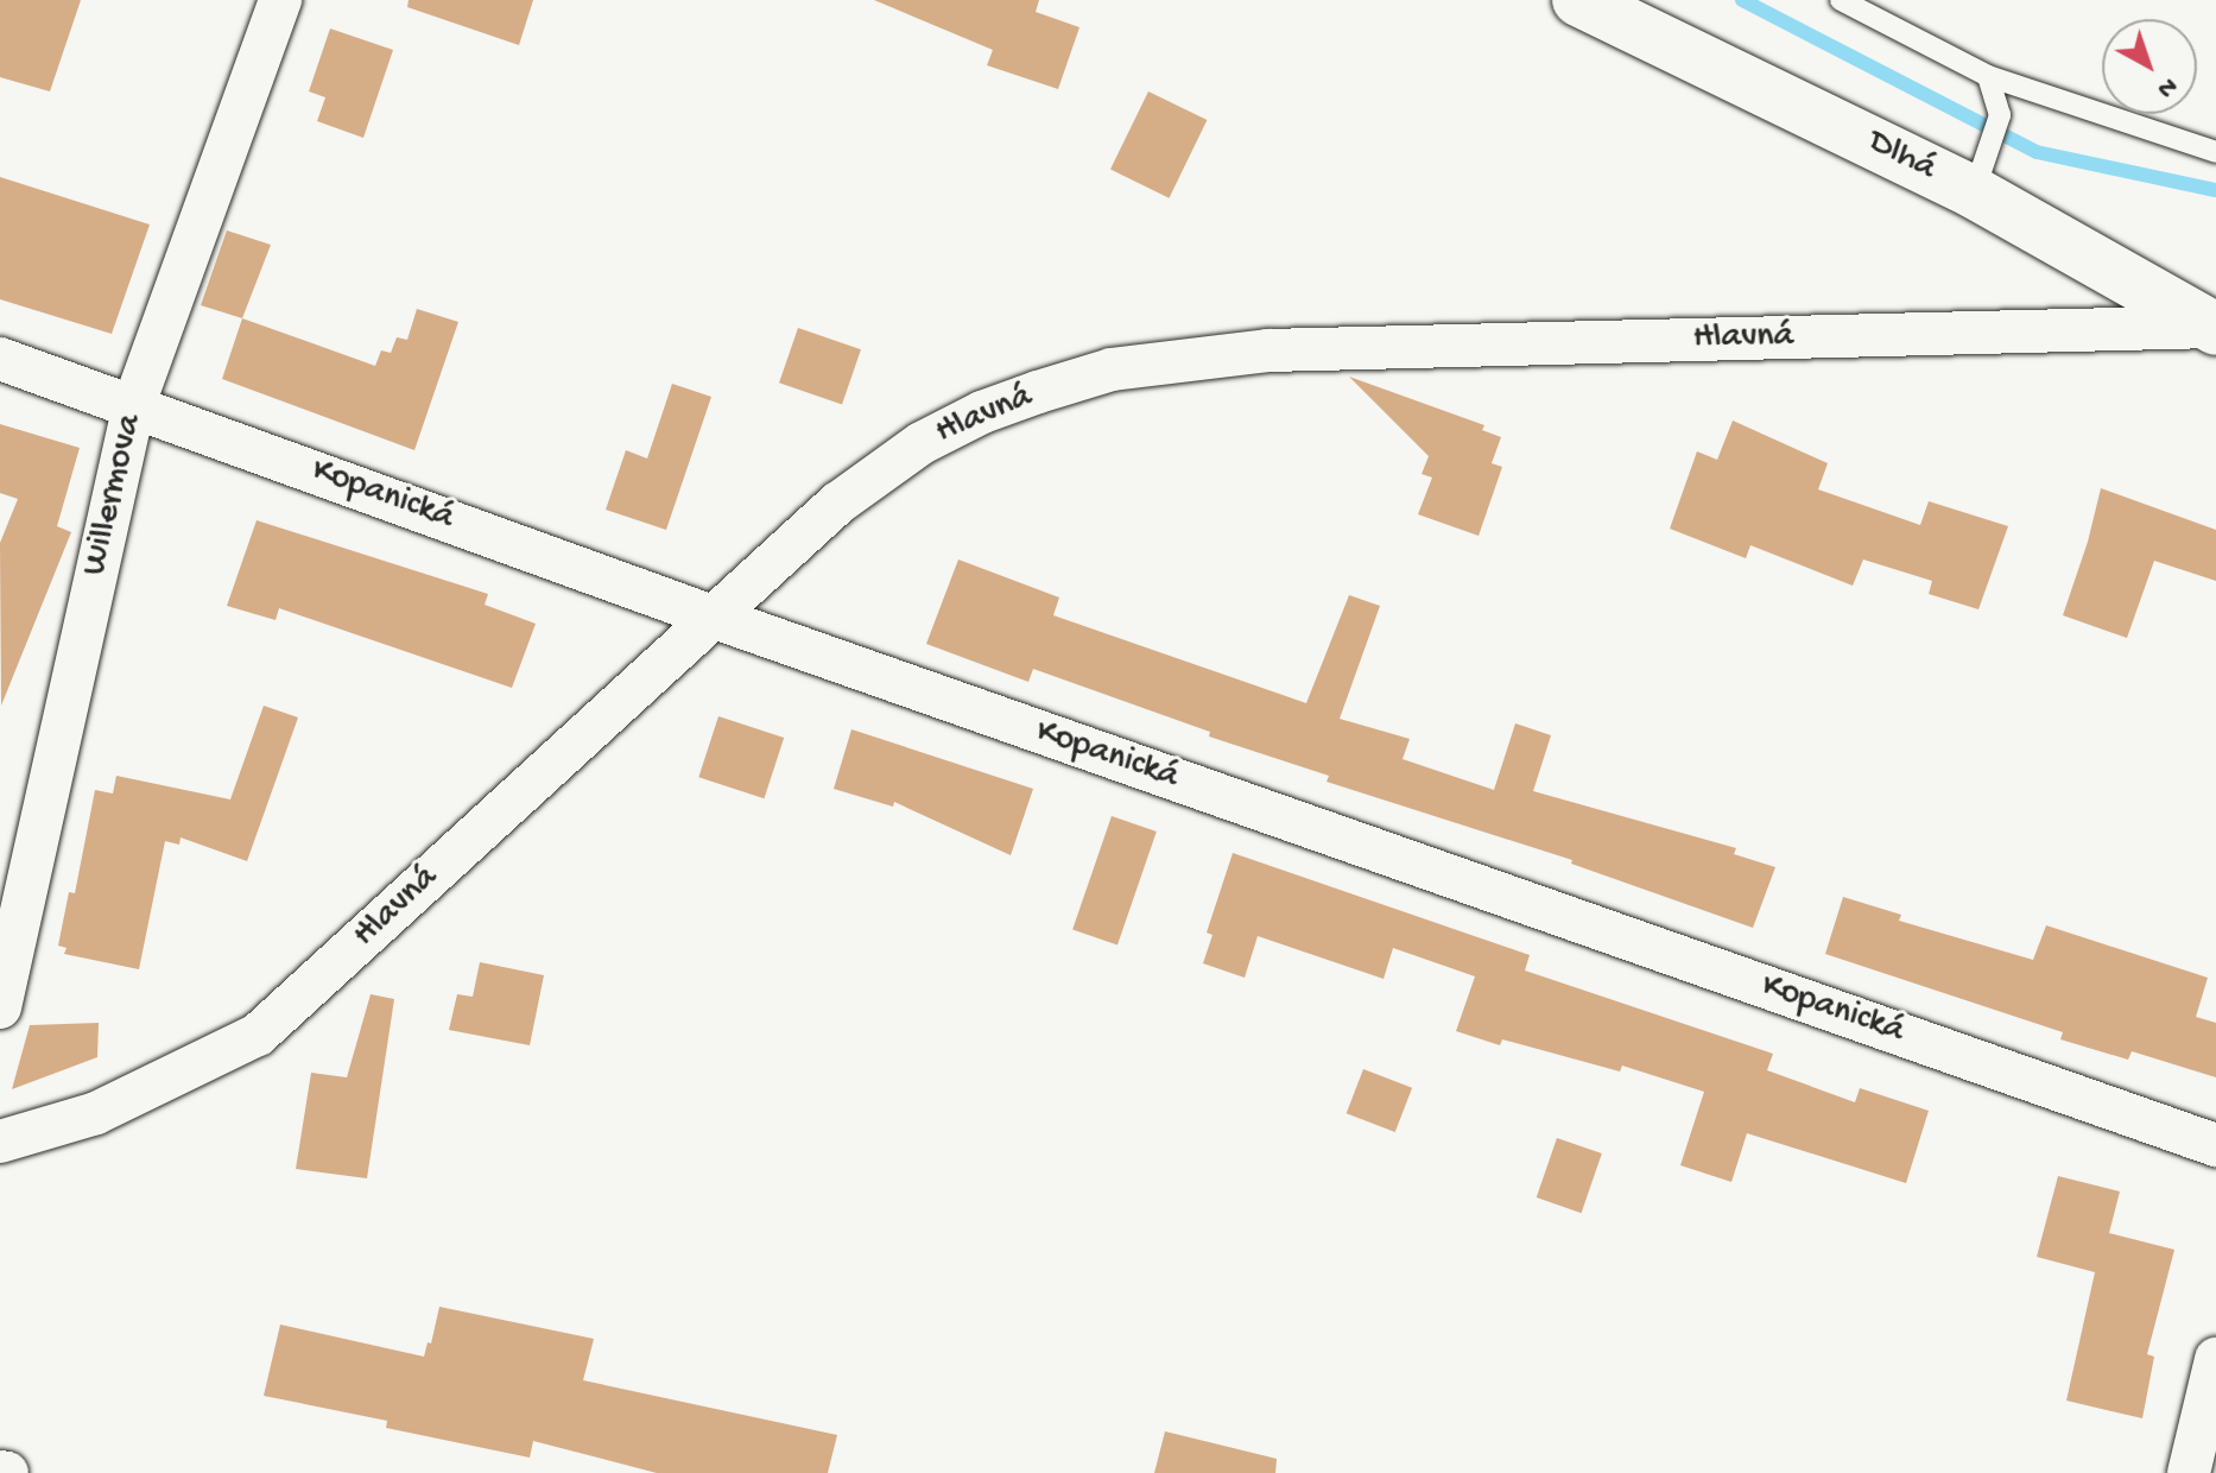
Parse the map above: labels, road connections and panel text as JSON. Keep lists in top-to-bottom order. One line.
{"streets":{"street":["Dlhá","Hlavná","Willermova","Kopanická"]},"crossings":[["Dlhá","Hlavná"],["Hlavná","Kopanická"],["Willermova","Kopanická"]],"north":"bottom right"}
